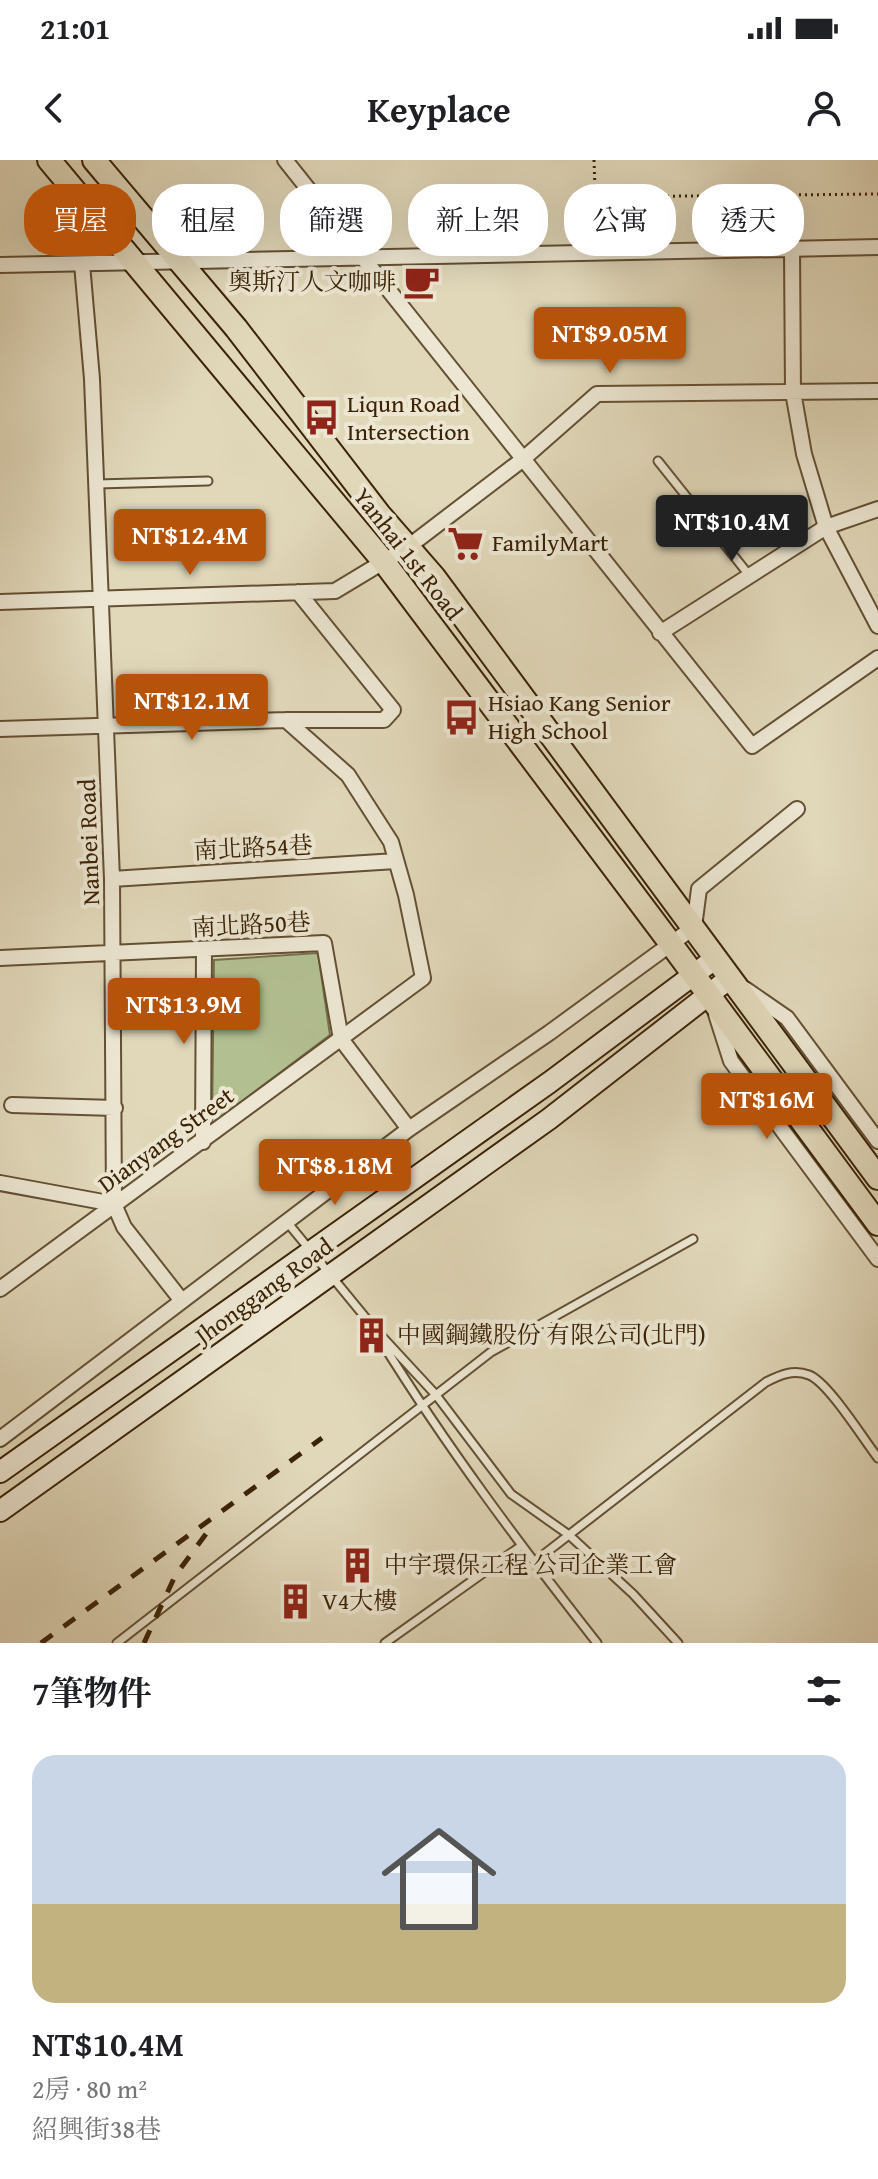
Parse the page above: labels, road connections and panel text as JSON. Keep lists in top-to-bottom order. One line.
{"streets":{"main road":["Yanhai 1st Road"],"street":["Nanbei Road","南北路54巷","南北路50巷","Dianyang Street","Jhonggang Road"]},"crossings":[["Yanhai 1st Road","Jhonggang Road"],["Nanbei Road","南北路54巷"],["Nanbei Road","南北路50巷"],["Nanbei Road","Dianyang Street"],["Nanbei Road","Jhonggang Road"],["南北路54巷","Dianyang Street"],["南北路50巷","Dianyang Street"],["南北路50巷","Jhonggang Road"]],"places":{"cafe":["奧斯汀人文咖啡"],"bus stop":["Liqun Road Intersection","Hsiao Kang Senior High School"],"supermarket":["FamilyMart"],"building":["中國鋼鐵股份 有限公司(北門)","中宇環保工程 公司企業工會","V4大樓"]},"page":{"status":"21:01","header":"Keyplace","chip":["買屋","租屋","篩選","新上架","公寓","透天"],"price":["NT$9.05M","NT$10.4M","NT$12.4M","NT$12.1M","NT$13.9M","NT$16M","NT$8.18M"],"heading":"7筆物件","list":[{"name":"NT$10.4M","note":"2房 · 80 m² · 紹興街38巷"}]}}
